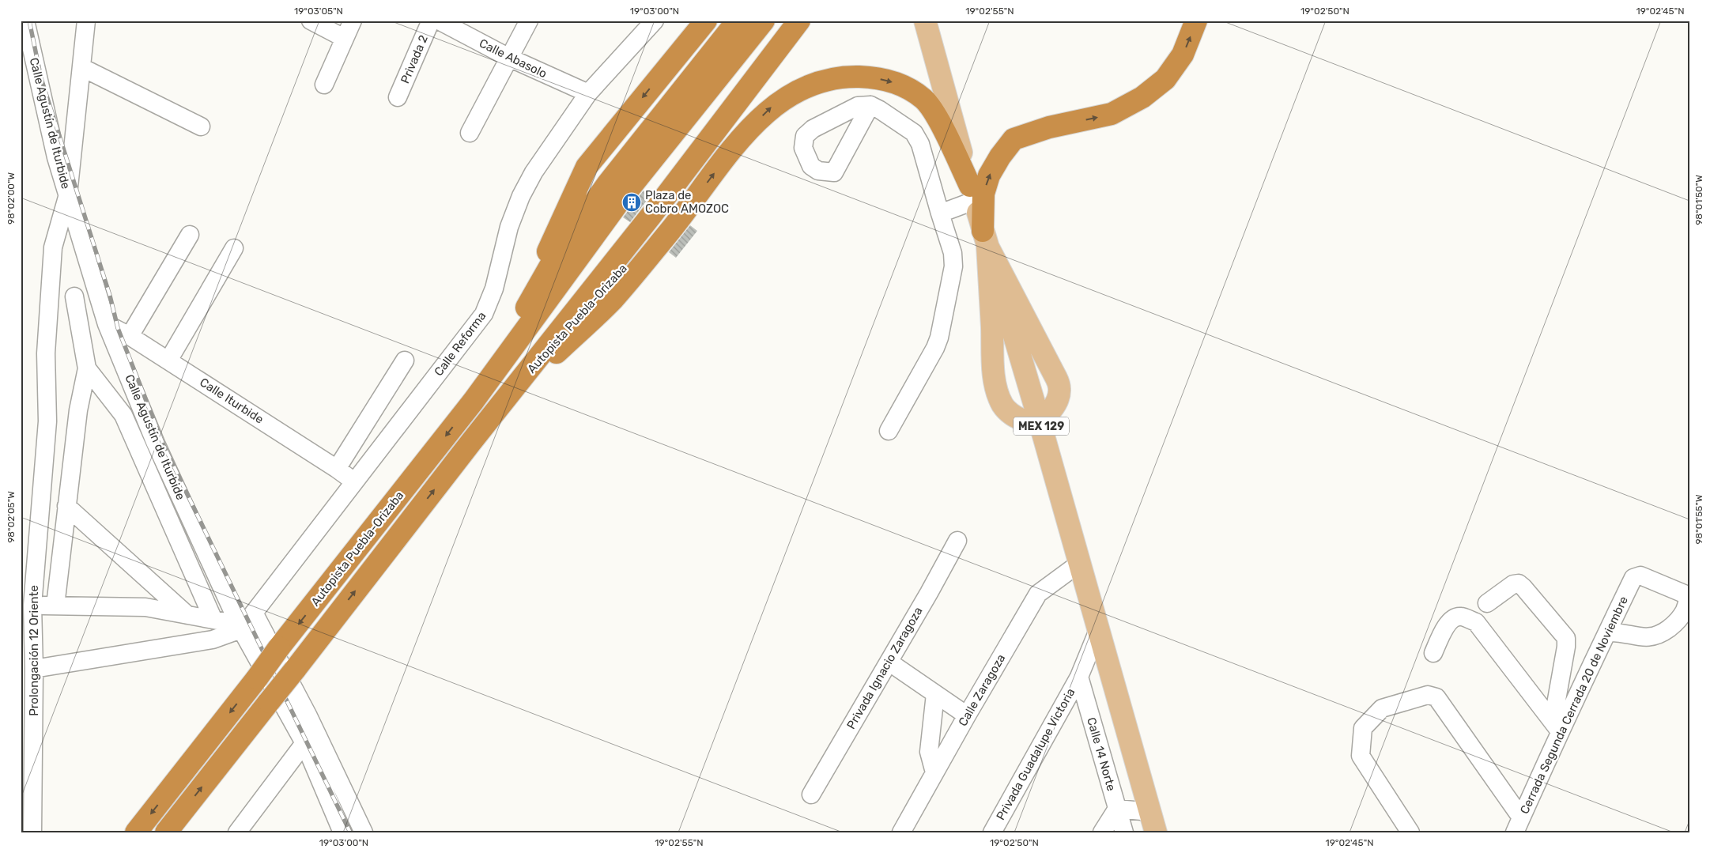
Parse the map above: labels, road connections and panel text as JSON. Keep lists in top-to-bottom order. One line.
{"streets":{"highway":["Autopista Puebla-Orizaba"],"main road":["MEX 129"],"street":["Calle Abasolo","Privada 2","Calle Agustín de Iturbide","Calle Reforma","Calle Iturbide","Prolongación 12 Oriente","Privada Ignacio Zaragoza","Calle Zaragoza","Cerrada Segunda Cerrada 20 de Noviembre","Privada Guadalupe Victoria","Calle 14 Norte"]},"crossings":[["Calle Abasolo","Calle Reforma"],["Calle Agustín de Iturbide","Calle Reforma"],["Calle Agustín de Iturbide","Calle Iturbide"],["Calle Agustín de Iturbide","Prolongación 12 Oriente"],["Calle Reforma","Calle Iturbide"],["MEX 129","Calle Zaragoza"],["MEX 129","Privada Guadalupe Victoria"],["Privada Guadalupe Victoria","Calle 14 Norte"]],"places":{"building":["Plaza de Cobro AMOZOC"]},"coordinates":["19°03'05\"N","19°03'00\"N","19°02'55\"N","19°02'50\"N","19°02'45\"N","98°02'00\"W","98°01'50\"W","98°02'05\"W","98°01'55\"W"]}
